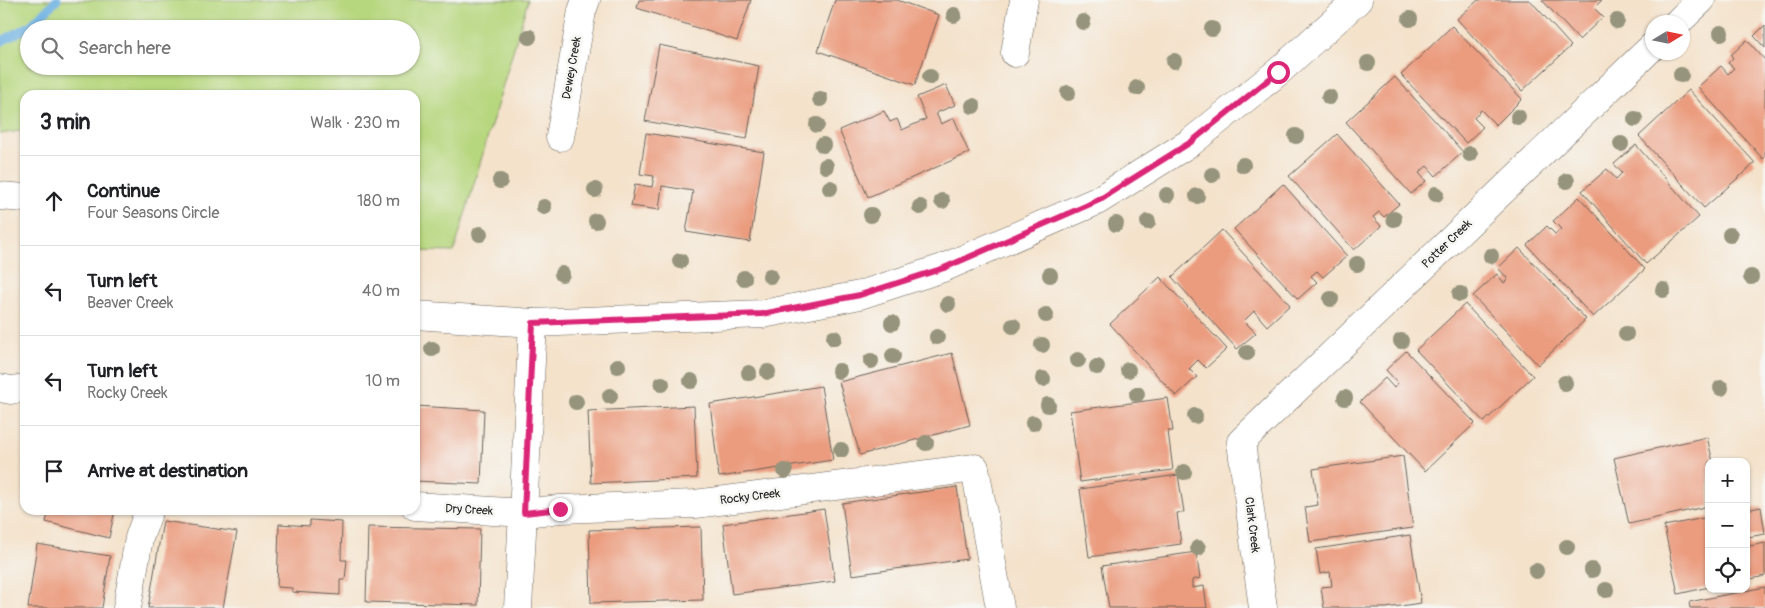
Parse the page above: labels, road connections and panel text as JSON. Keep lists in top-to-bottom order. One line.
{"streets":{"street":["Dewey Creek","Potter Creek","Rocky Creek","Dry Creek","Clark Creek"]},"crossings":[["Potter Creek","Clark Creek"],["Rocky Creek","Dry Creek"]],"north":"right","page":{"search":"Search here","heading":["3 min","Walk · 230 m"],"list":[["Continue","Four Seasons Circle","180 m"],["Turn left","Beaver Creek","40 m"],["Turn left","Rocky Creek","10 m"],"Arrive at destination"],"map_buttons":["+","−"]}}
